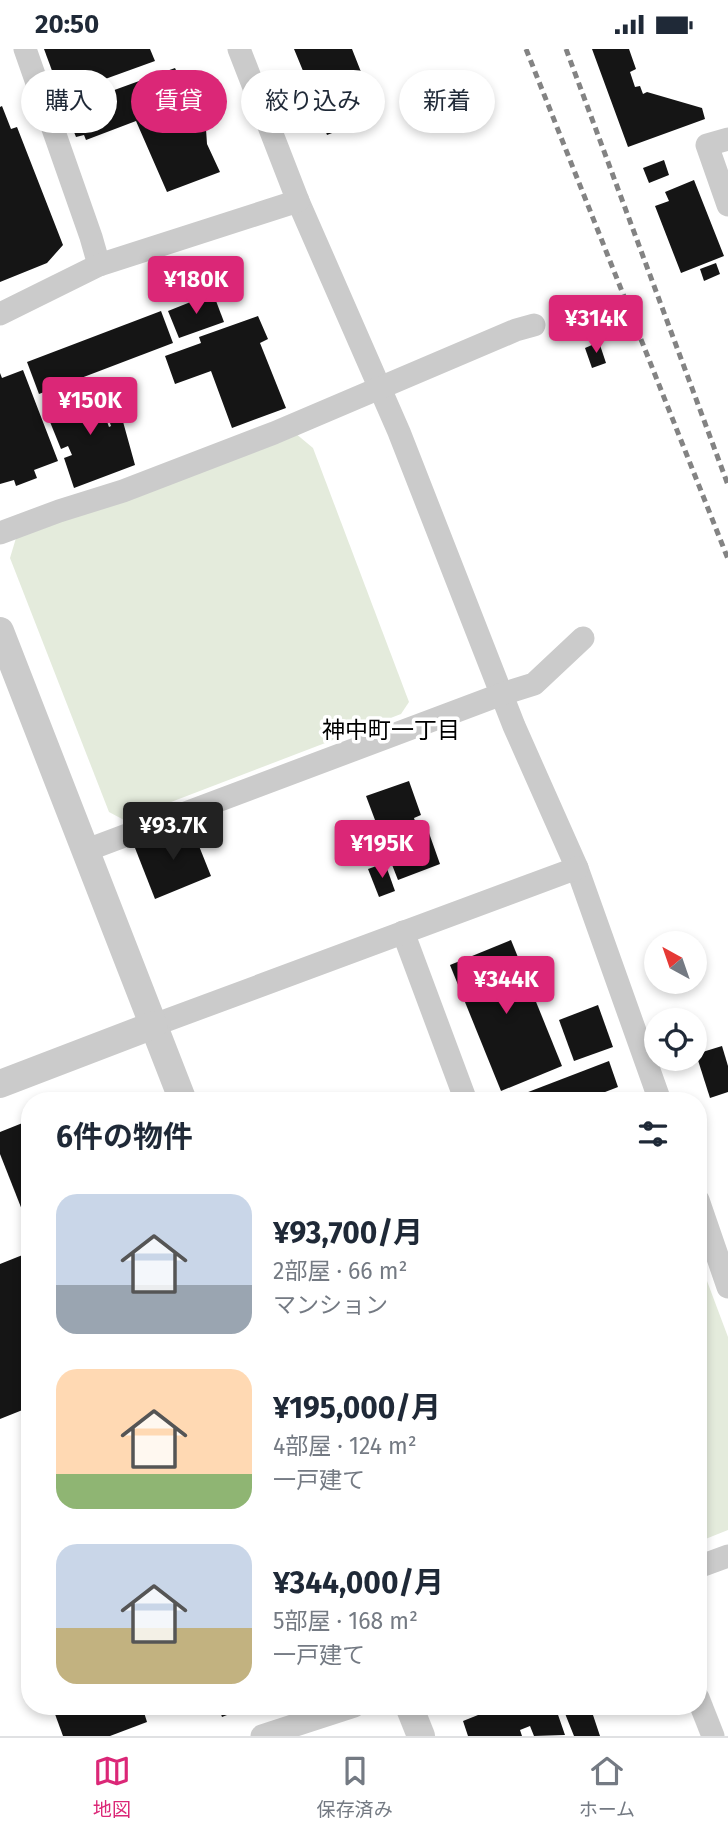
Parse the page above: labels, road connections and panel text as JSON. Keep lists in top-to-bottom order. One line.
{"districts":["神中町一丁目"],"north":"top left","page":{"status":"20:50","chip":["購入","賃貸","絞り込み","新着"],"price":["¥180K","¥314K","¥150K","¥93.7K","¥195K","¥344K"],"heading":"6件の物件","list":[{"name":"¥93,700/月","note":"2部屋 · 66 m² · マンション"},{"name":"¥195,000/月","note":"4部屋 · 124 m² · 一戸建て"},{"name":"¥344,000/月","note":"5部屋 · 168 m² · 一戸建て"}],"tabs":["地図","保存済み","ホーム"]}}
